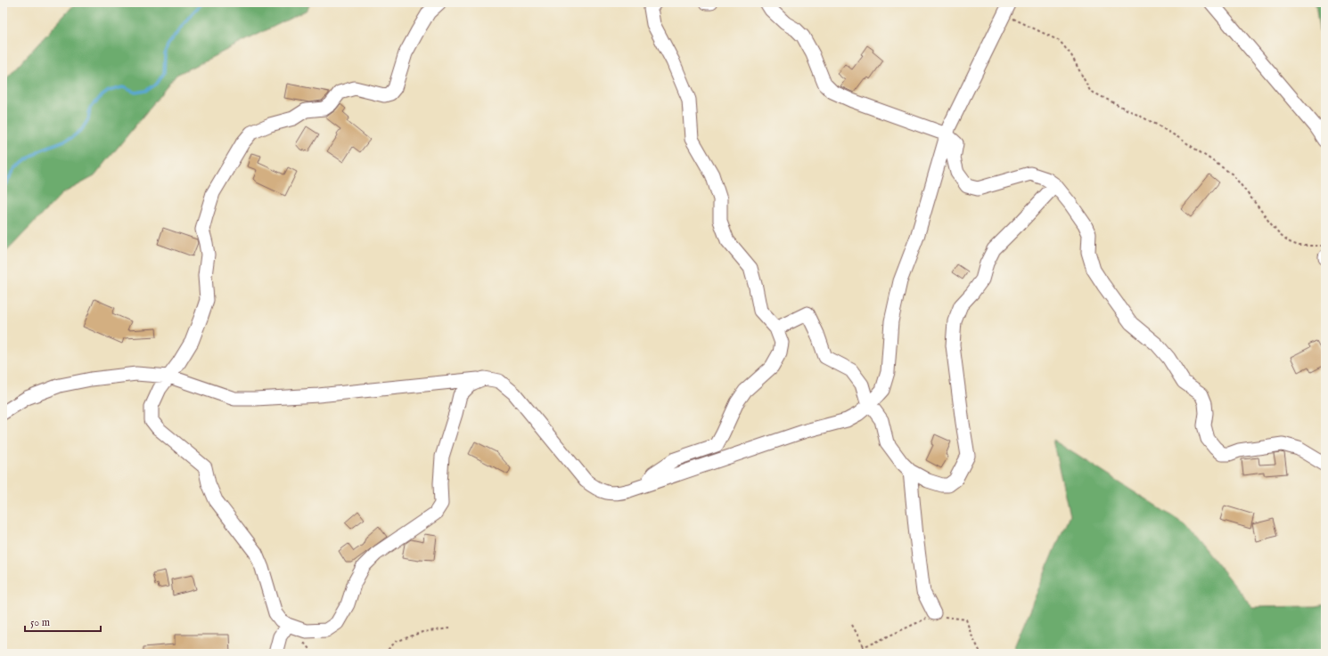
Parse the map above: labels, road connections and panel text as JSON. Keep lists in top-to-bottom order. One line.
{"scale_bar":"50 m"}
